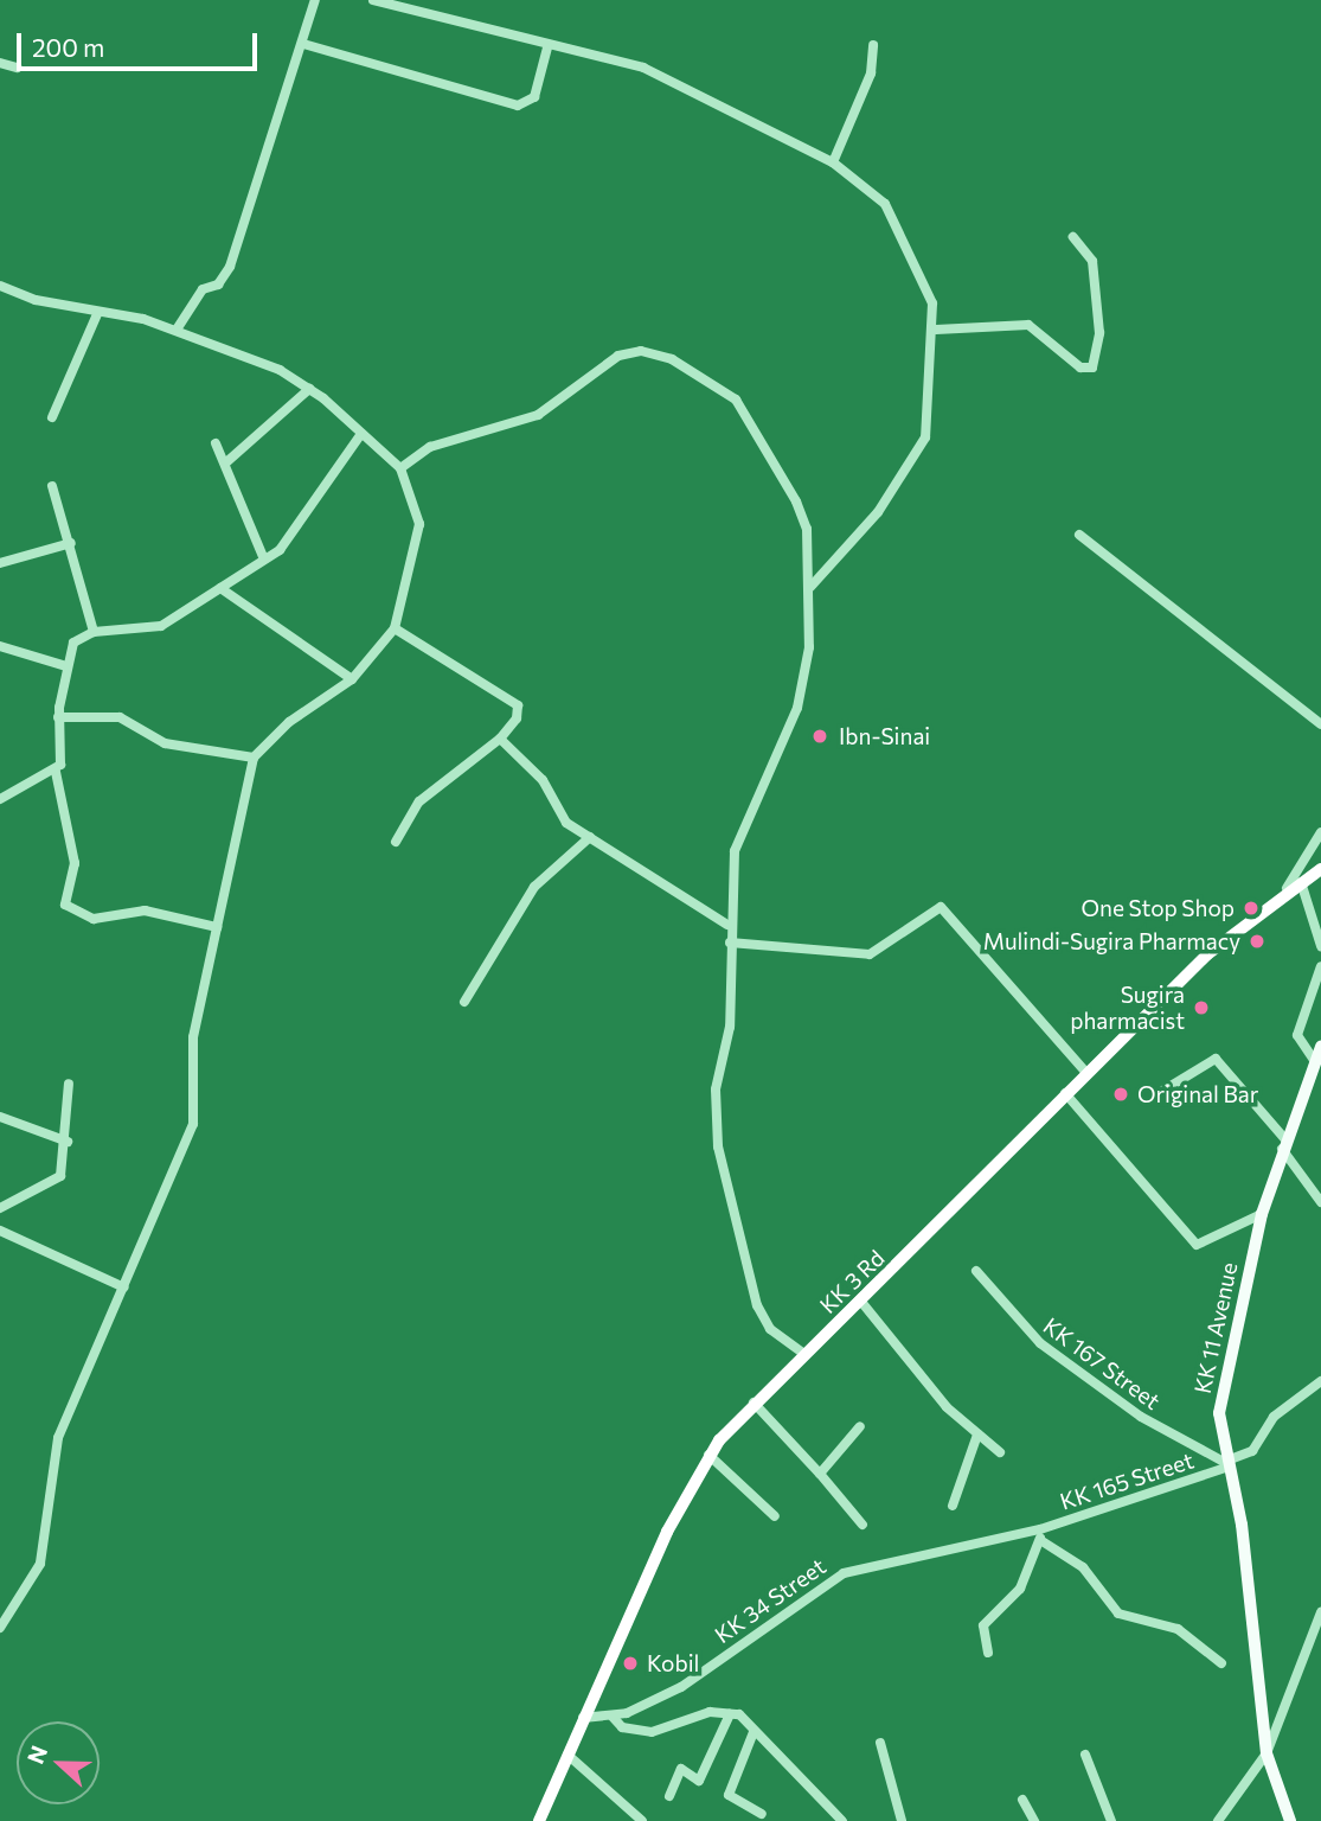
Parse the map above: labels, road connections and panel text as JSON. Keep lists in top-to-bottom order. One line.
{"streets":{"highway":["KK 3 Rd"],"main road":["KK 11 Avenue"],"street":["KK 167 Street","KK 165 Street","KK 34 Street"]},"crossings":[["KK 3 Rd","KK 34 Street"],["KK 11 Avenue","KK 167 Street"],["KK 11 Avenue","KK 165 Street"],["KK 167 Street","KK 165 Street"],["KK 165 Street","KK 34 Street"]],"places":["Ibn-Sinai","One Stop Shop","Mulindi-Sugira Pharmacy","Sugira pharmacist","Original Bar","Kobil"],"scale_bar":"200 m","north":"left"}
